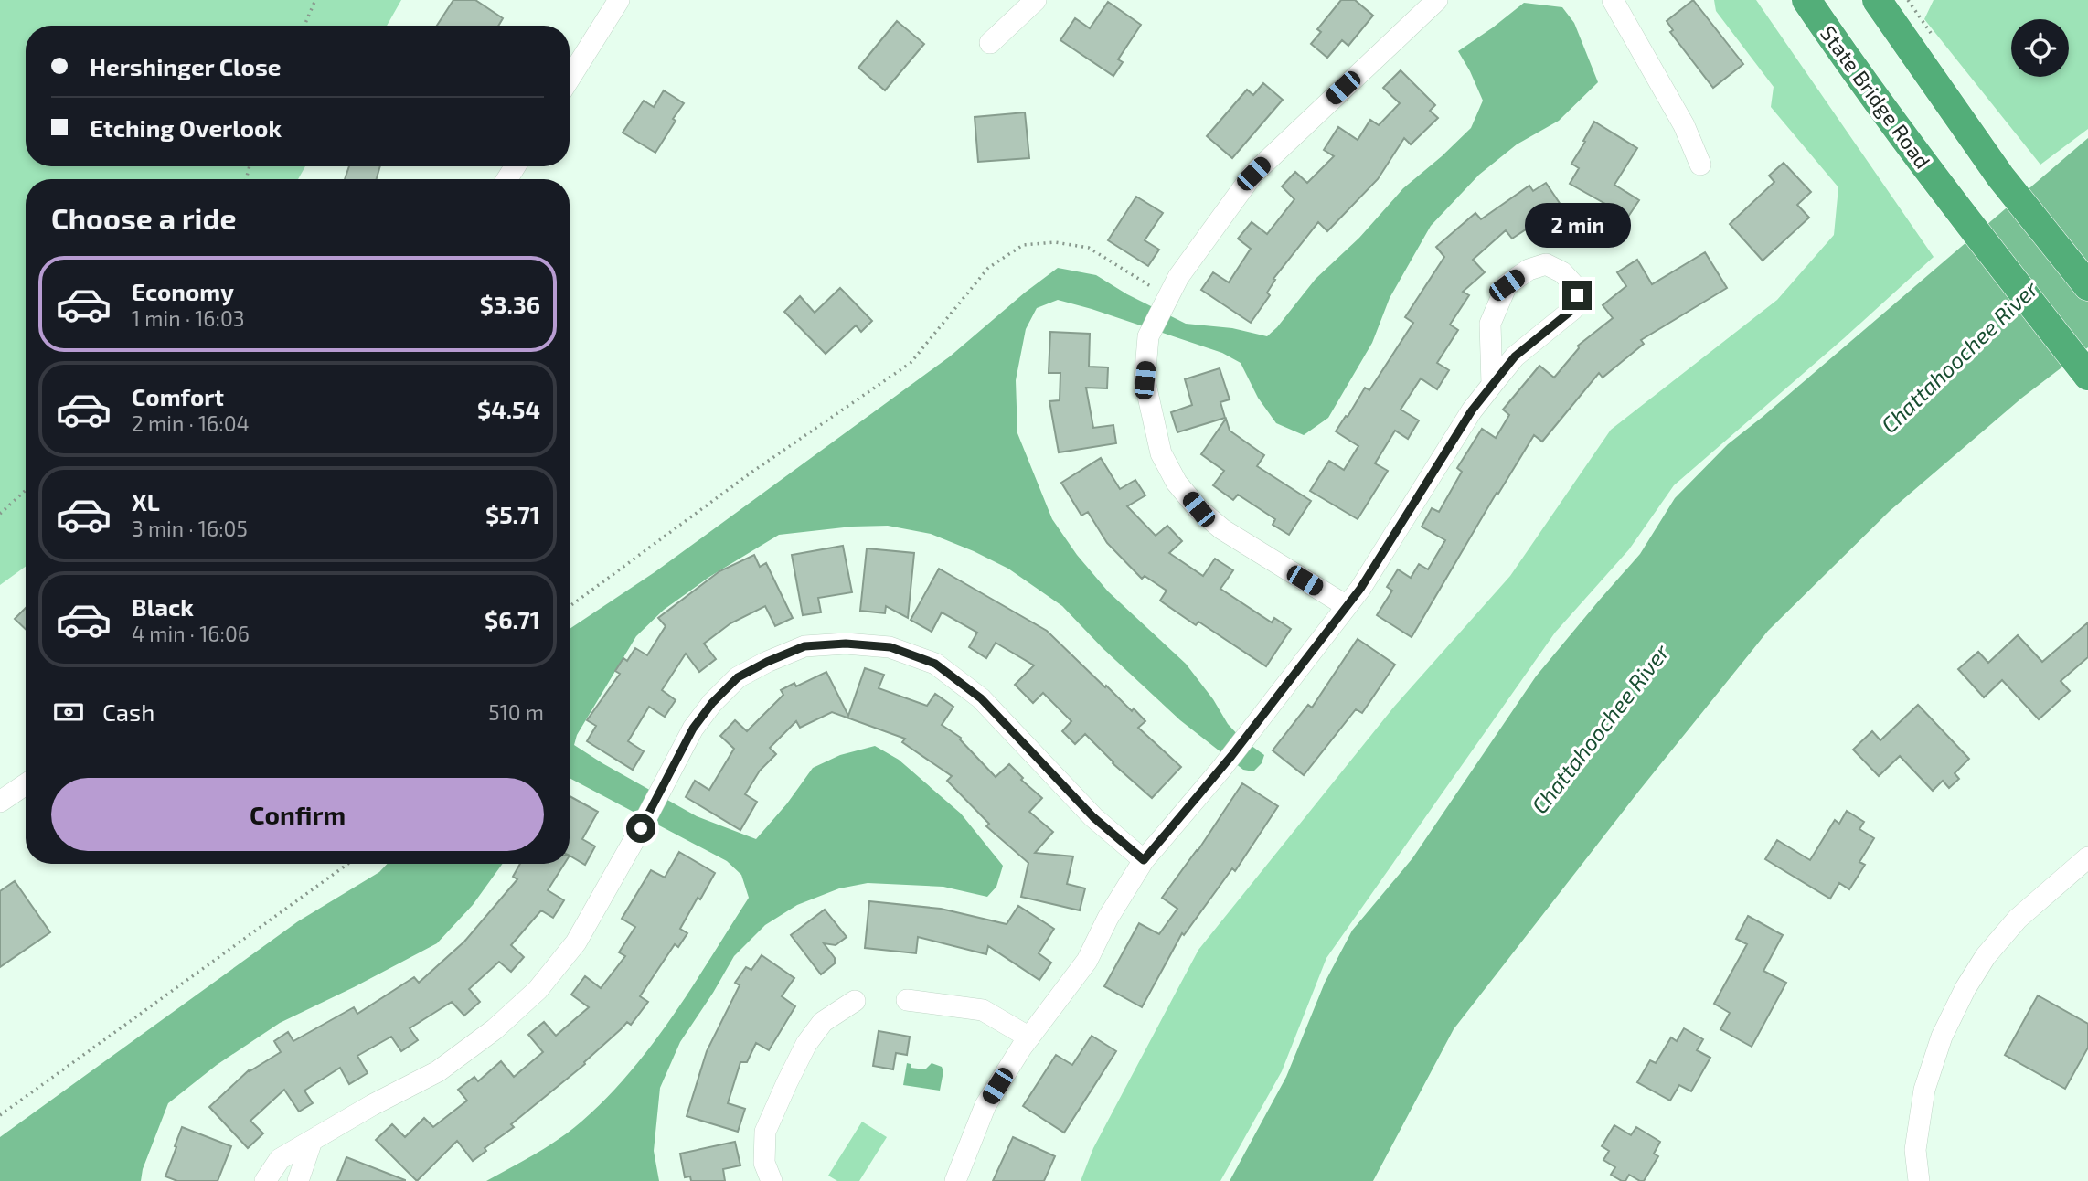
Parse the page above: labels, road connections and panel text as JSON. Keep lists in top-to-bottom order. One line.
{"streets":{"highway":["State Bridge Road"]},"water":["Chattahoochee River"],"page":{"banner":["Hershinger Close","Etching Overlook"],"heading":"Choose a ride","bubble":"2 min","list":[{"name":"Economy","note":"1 min · 16:03","value":"$3.36"},{"name":"Comfort","note":"2 min · 16:04","value":"$4.54"},{"name":"XL","note":"3 min · 16:05","value":"$5.71"},{"name":"Black","note":"4 min · 16:06","value":"$6.71"}],"pay":["Cash","510 m"],"buttons":"Confirm"}}
